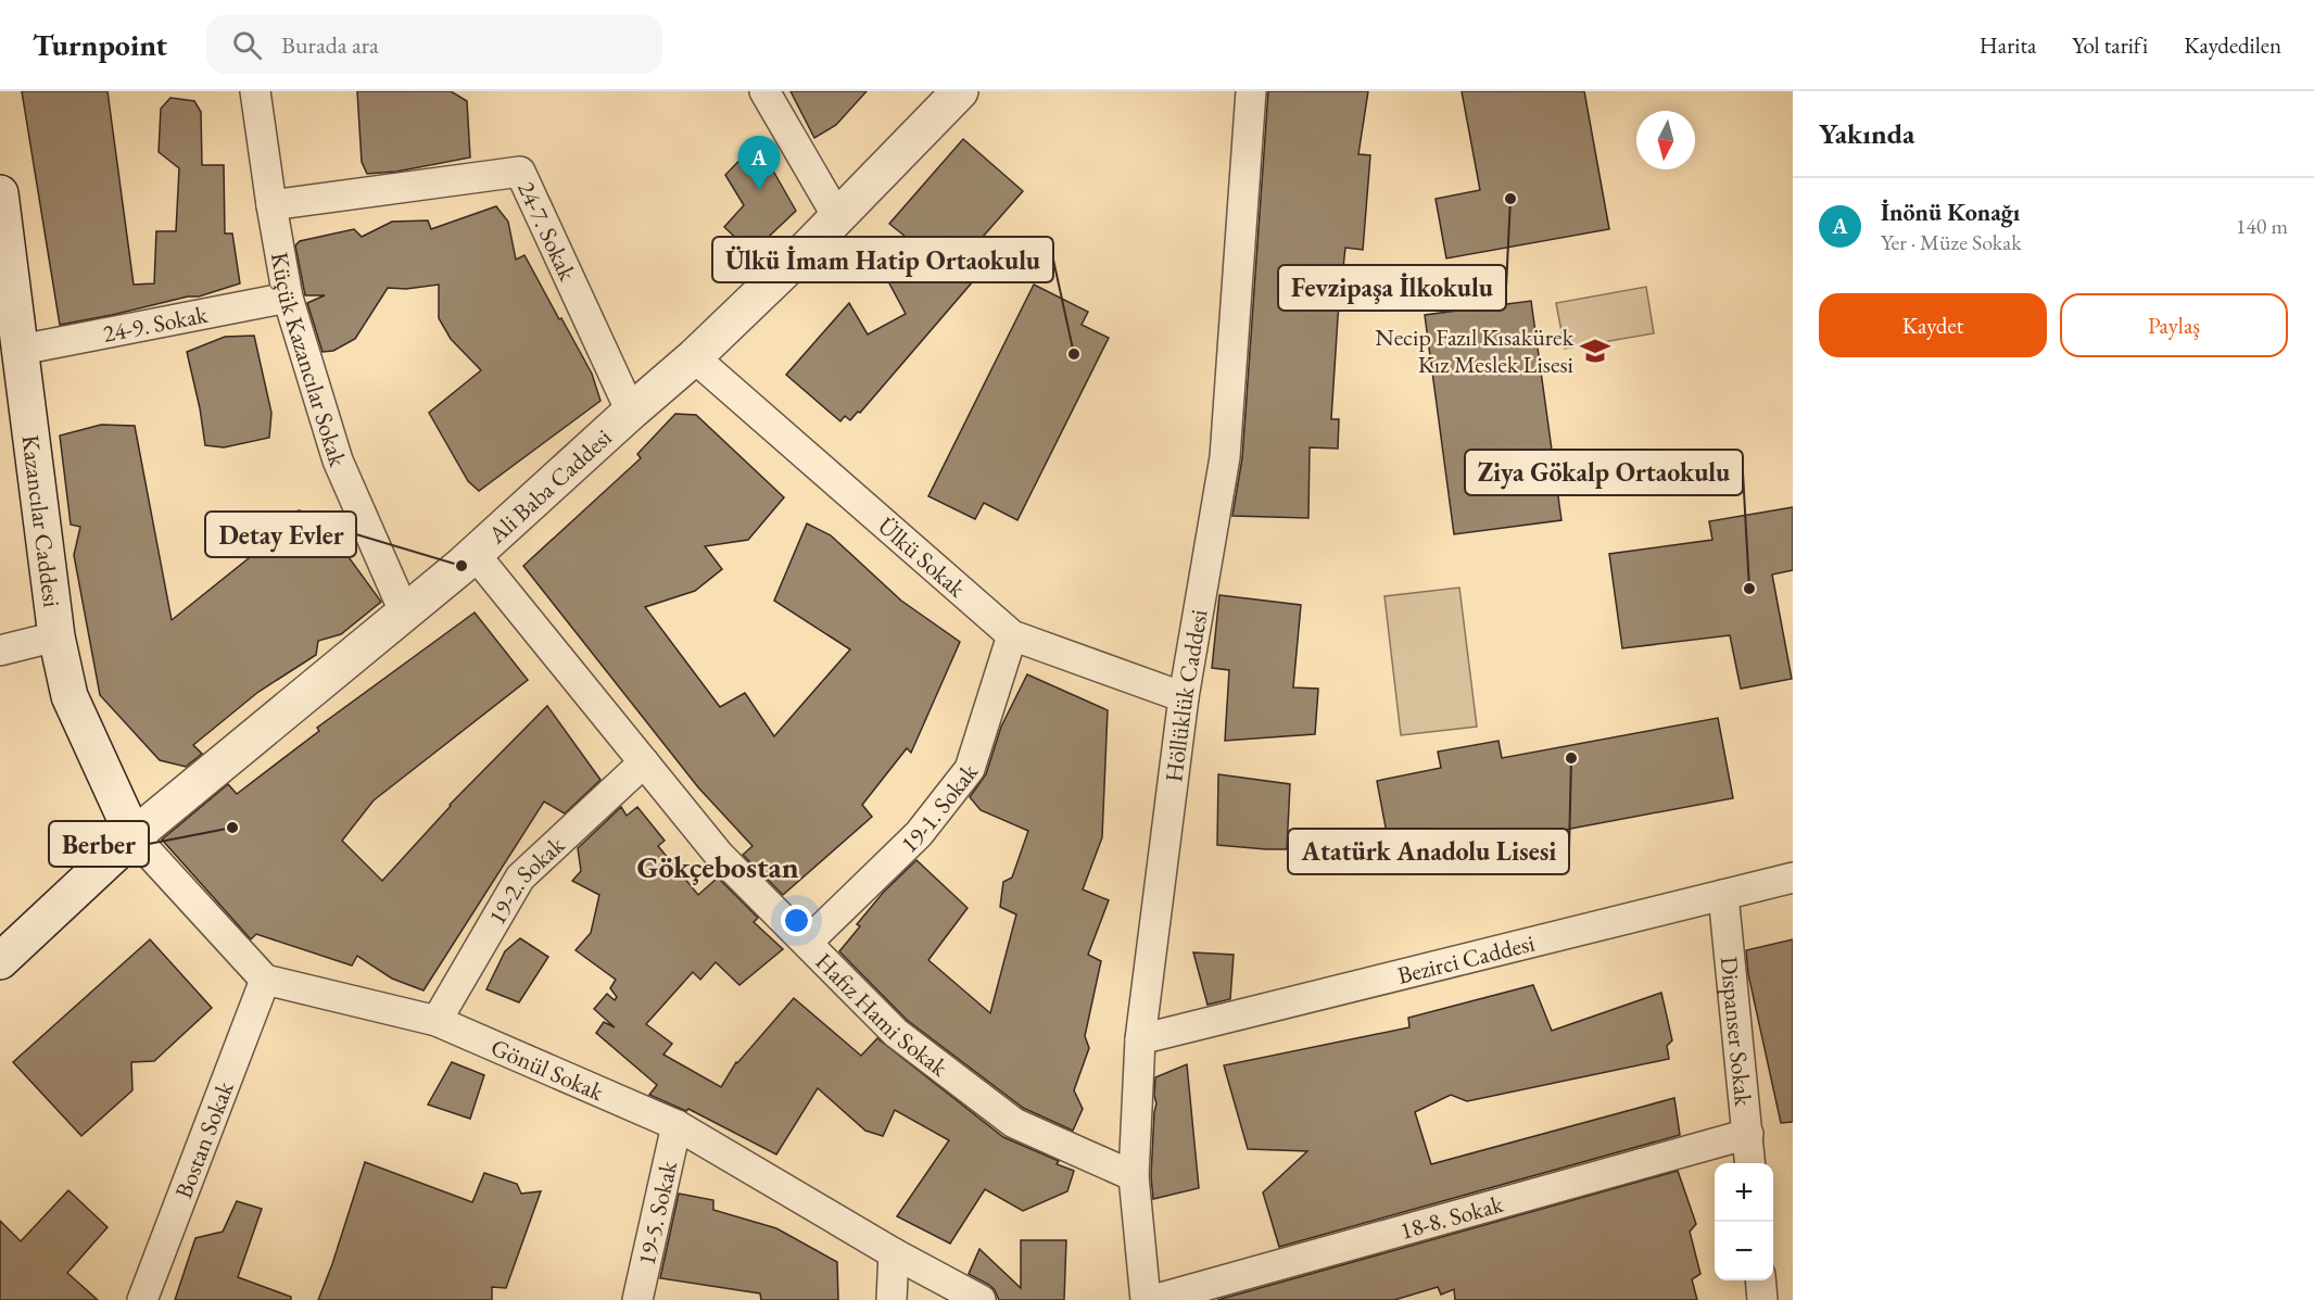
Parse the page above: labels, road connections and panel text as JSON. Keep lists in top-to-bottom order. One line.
{"streets":{"street":["24-7. Sokak","24-9. Sokak","Küçük Kazancılar Sokak","Ali Baba Caddesi","Kazancılar Caddesi","Ülkü Sokak","Höllüklük Caddesi","19-1. Sokak","19-2. Sokak","Bezirci Caddesi","Hafız Hami Sokak","Dispanser Sokak","Gönül Sokak","Bostan Sokak","19-5. Sokak","18-8. Sokak"]},"crossings":[["24-7. Sokak","Küçük Kazancılar Sokak"],["24-7. Sokak","Ali Baba Caddesi"],["24-9. Sokak","Küçük Kazancılar Sokak"],["24-9. Sokak","Kazancılar Caddesi"],["Küçük Kazancılar Sokak","Ali Baba Caddesi"],["Ali Baba Caddesi","Kazancılar Caddesi"],["Ali Baba Caddesi","Ülkü Sokak"],["Ali Baba Caddesi","Hafız Hami Sokak"],["Ülkü Sokak","Höllüklük Caddesi"],["Ülkü Sokak","19-1. Sokak"],["Höllüklük Caddesi","Bezirci Caddesi"],["Höllüklük Caddesi","Hafız Hami Sokak"],["19-1. Sokak","Hafız Hami Sokak"],["19-2. Sokak","Hafız Hami Sokak"],["19-2. Sokak","Gönül Sokak"],["Bezirci Caddesi","Dispanser Sokak"],["Dispanser Sokak","18-8. Sokak"],["Gönül Sokak","Bostan Sokak"],["Gönül Sokak","19-5. Sokak"]],"districts":["Gökçebostan"],"places":{"other":["Fevzipaşa İlkokulu","Ülkü İmam Hatip Ortaokulu","Detay Evler","Ziya Gökalp Ortaokulu","Atatürk Anadolu Lisesi","Berber"],"school or university":["Necip Fazıl Kısakürek Kız Meslek Lisesi"]},"north":"bottom","page":{"header":"Turnpoint","search":"Burada ara","nav":["Harita","Yol tarifi","Kaydedilen"],"heading":"Yakında","pins":"A","list":[{"mark":"A","name":"İnönü Konağı","note":"Yer · Müze Sokak","value":"140 m"}],"buttons":["Kaydet","Paylaş"],"map_buttons":["+","−"]}}
